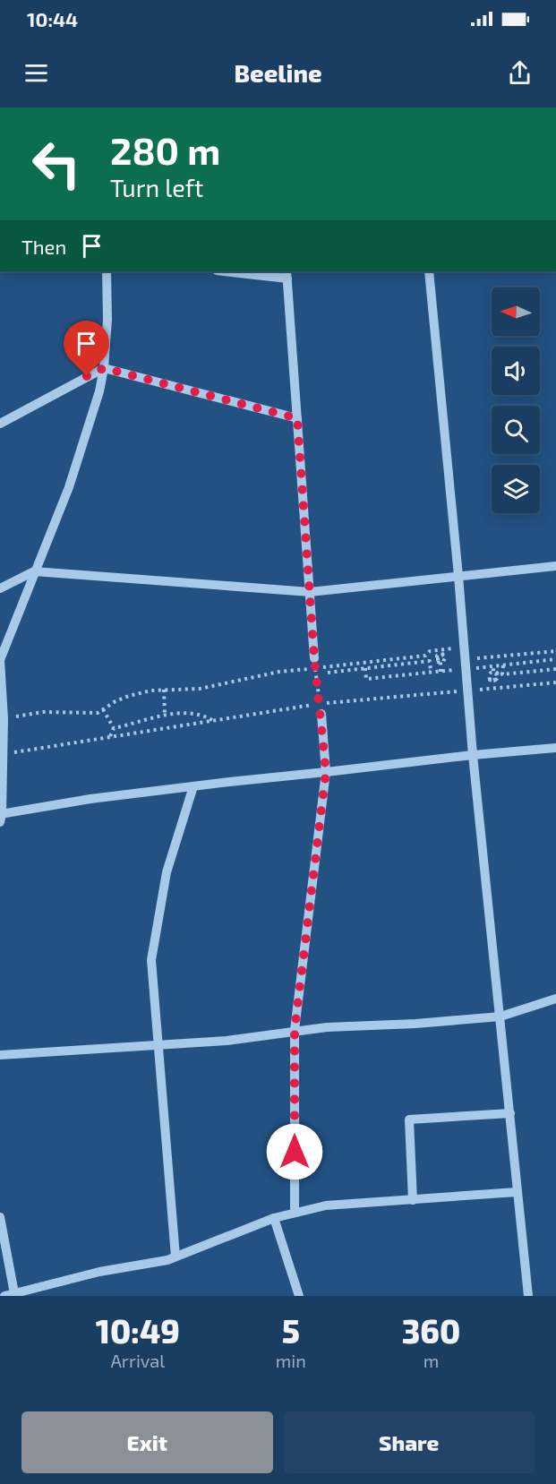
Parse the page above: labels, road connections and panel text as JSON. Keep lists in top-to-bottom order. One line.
{"north":"left","page":{"status":"10:44","header":"Beeline","turn":["280 m","Turn left"],"then":"Then","eta":["10:49","Arrival","5","min","360","m"],"buttons":["Exit","Share"]}}
